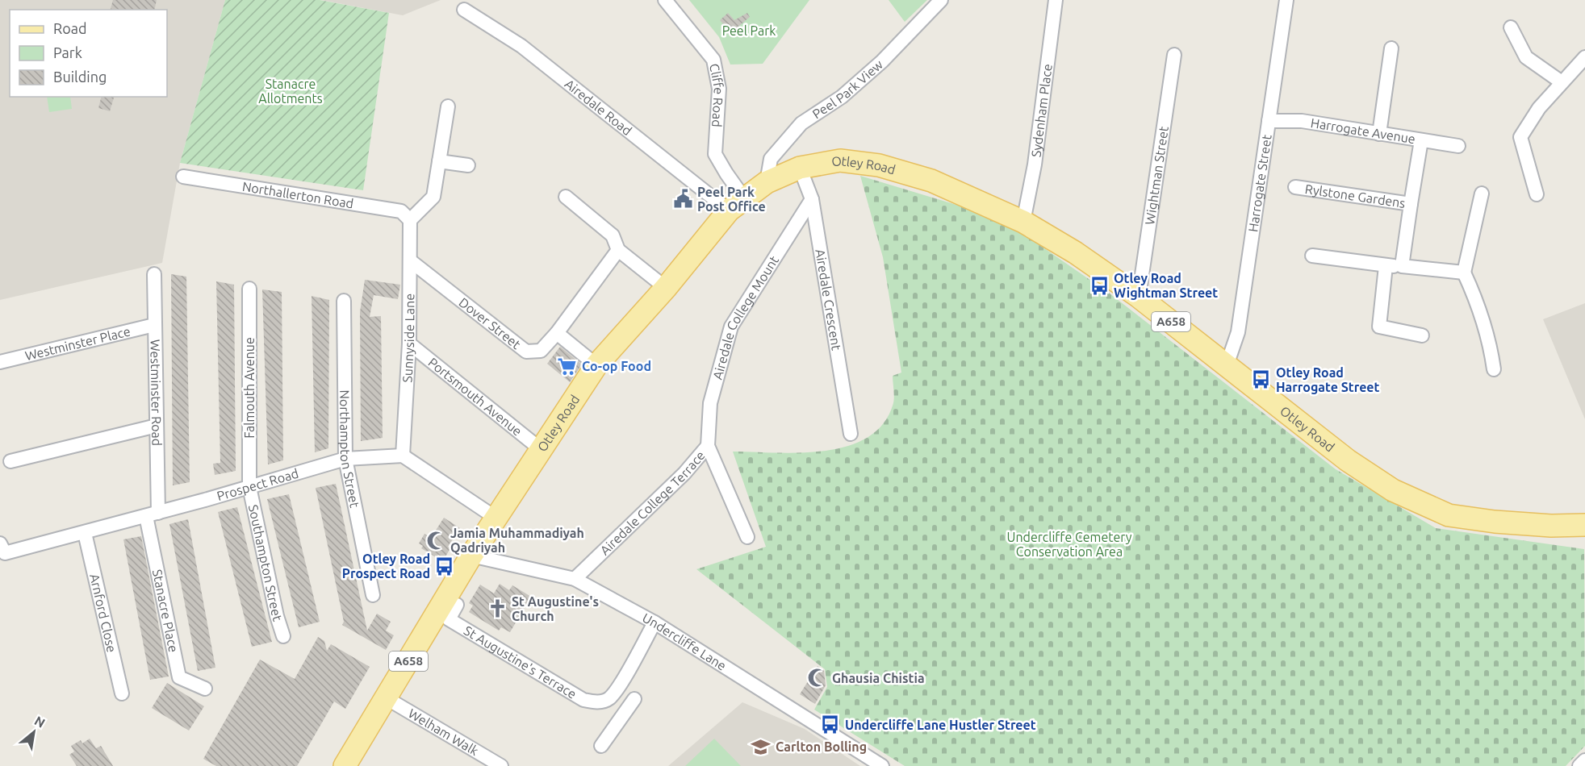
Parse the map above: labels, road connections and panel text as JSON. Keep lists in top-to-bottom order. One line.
{"streets":{"main road":["Otley Road","A658"],"street":["Peel Park View","Cliffe Road","Airedale Road","Sydenham Place","Harrogate Avenue","Wightman Street","Harrogate Street","Northallerton Road","Rylstone Gardens","Airedale Crescent","Airedale College Mount","Dover Street","Sunnyside Lane","Westminster Place","Falmouth Avenue","Westminster Road","Portsmouth Avenue","Northampton Street","Prospect Road","Airedale College Terrace","Southampton Street","Stanacre Place","Arnford Close","Undercliffe Lane","St Augustine's Terrace","Welham Walk"]},"crossings":[["Peel Park View","Otley Road"],["Cliffe Road","Airedale Road"],["Cliffe Road","Otley Road"],["Airedale Road","Otley Road"],["Sydenham Place","Otley Road"],["Harrogate Avenue","Harrogate Street"],["Otley Road","Wightman Street"],["Otley Road","Harrogate Street"],["Otley Road","Airedale Crescent"],["Otley Road","Portsmouth Avenue"],["Otley Road","Undercliffe Lane"],["Otley Road","Welham Walk"],["Northallerton Road","Sunnyside Lane"],["Airedale Crescent","Airedale College Mount"],["Airedale College Mount","Airedale College Terrace"],["Dover Street","Sunnyside Lane"],["Sunnyside Lane","Portsmouth Avenue"],["Sunnyside Lane","Prospect Road"],["Westminster Place","Westminster Road"],["Falmouth Avenue","Prospect Road"],["Falmouth Avenue","Southampton Street"],["Westminster Road","Prospect Road"],["Westminster Road","Stanacre Place"],["Northampton Street","Prospect Road"],["Prospect Road","Southampton Street"],["Prospect Road","Stanacre Place"],["Prospect Road","Arnford Close"],["Airedale College Terrace","Undercliffe Lane"]],"parks":["Peel Park","Stanacre Allotments","Undercliffe Cemetery Conservation Area"],"places":{"public building":["Peel Park Post Office"],"bus stop":["Otley Road Wightman Street","Otley Road Harrogate Street","Otley Road Prospect Road","Undercliffe Lane Hustler Street"],"supermarket":["Co-op Food"],"mosque":["Jamia Muhammadiyah Qadriyah","Ghausia Chistia"],"church":["St Augustine's Church"],"school or university":["Carlton Bolling"]},"legend":["Road","Park","Building"],"north":"top right"}
